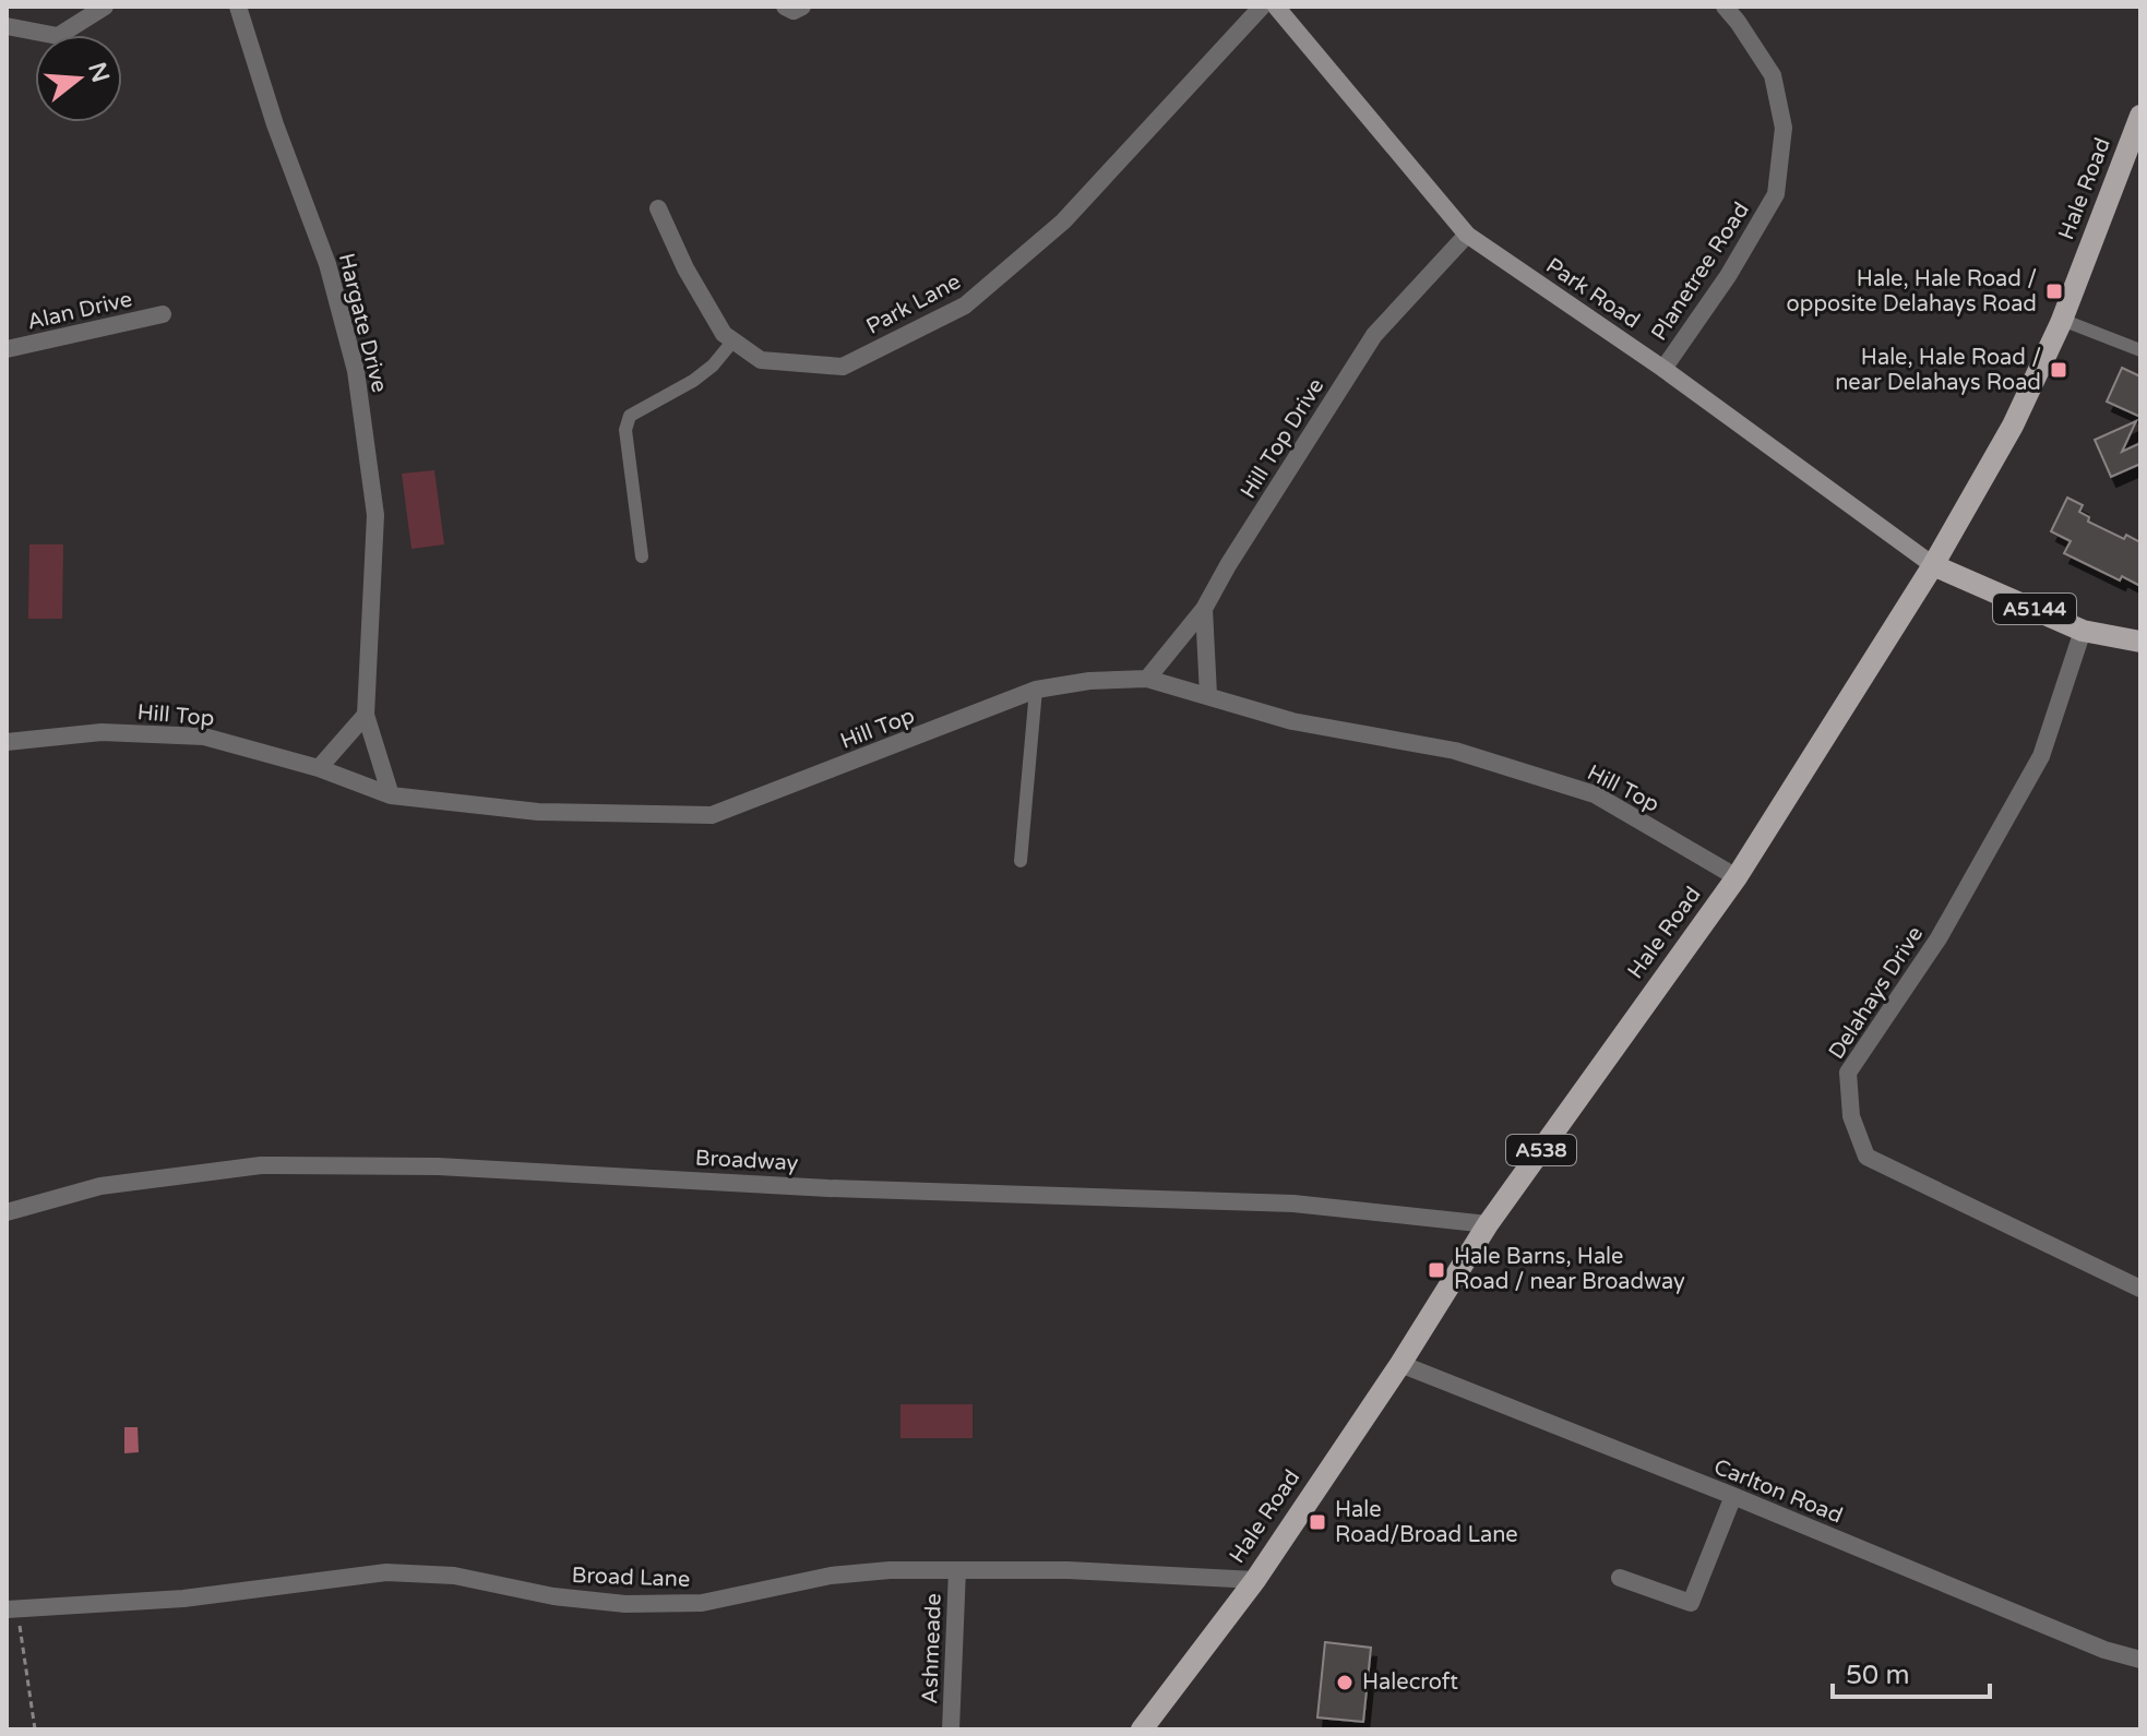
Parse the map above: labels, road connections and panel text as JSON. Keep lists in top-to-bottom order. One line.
{"streets":{"main road":["Hale Road","Park Road","A5144","A538"],"street":["Planetree Road","Park Lane","Alan Drive","Hargate Drive","Hill Top Drive","Hill Top","Delahays Drive","Broadway","Carlton Road","Broad Lane","Ashmeade"]},"crossings":[["Hale Road","Park Road"],["Hale Road","A5144"],["Hale Road","Hill Top"],["Hale Road","Broadway"],["Hale Road","Carlton Road"],["Hale Road","Broad Lane"],["Planetree Road","Park Road"],["Park Road","Hill Top Drive"],["Park Road","A5144"],["Hargate Drive","Hill Top"],["Hill Top Drive","Hill Top"],["A5144","Delahays Drive"],["Broad Lane","Ashmeade"]],"places":{"transit":["Hale, Hale Road / opposite Delahays Road","Hale, Hale Road / near Delahays Road","Hale Barns, Hale Road / near Broadway","Hale Road/Broad Lane"],"other":["Halecroft"]},"scale_bar":"50 m","north":"right"}
